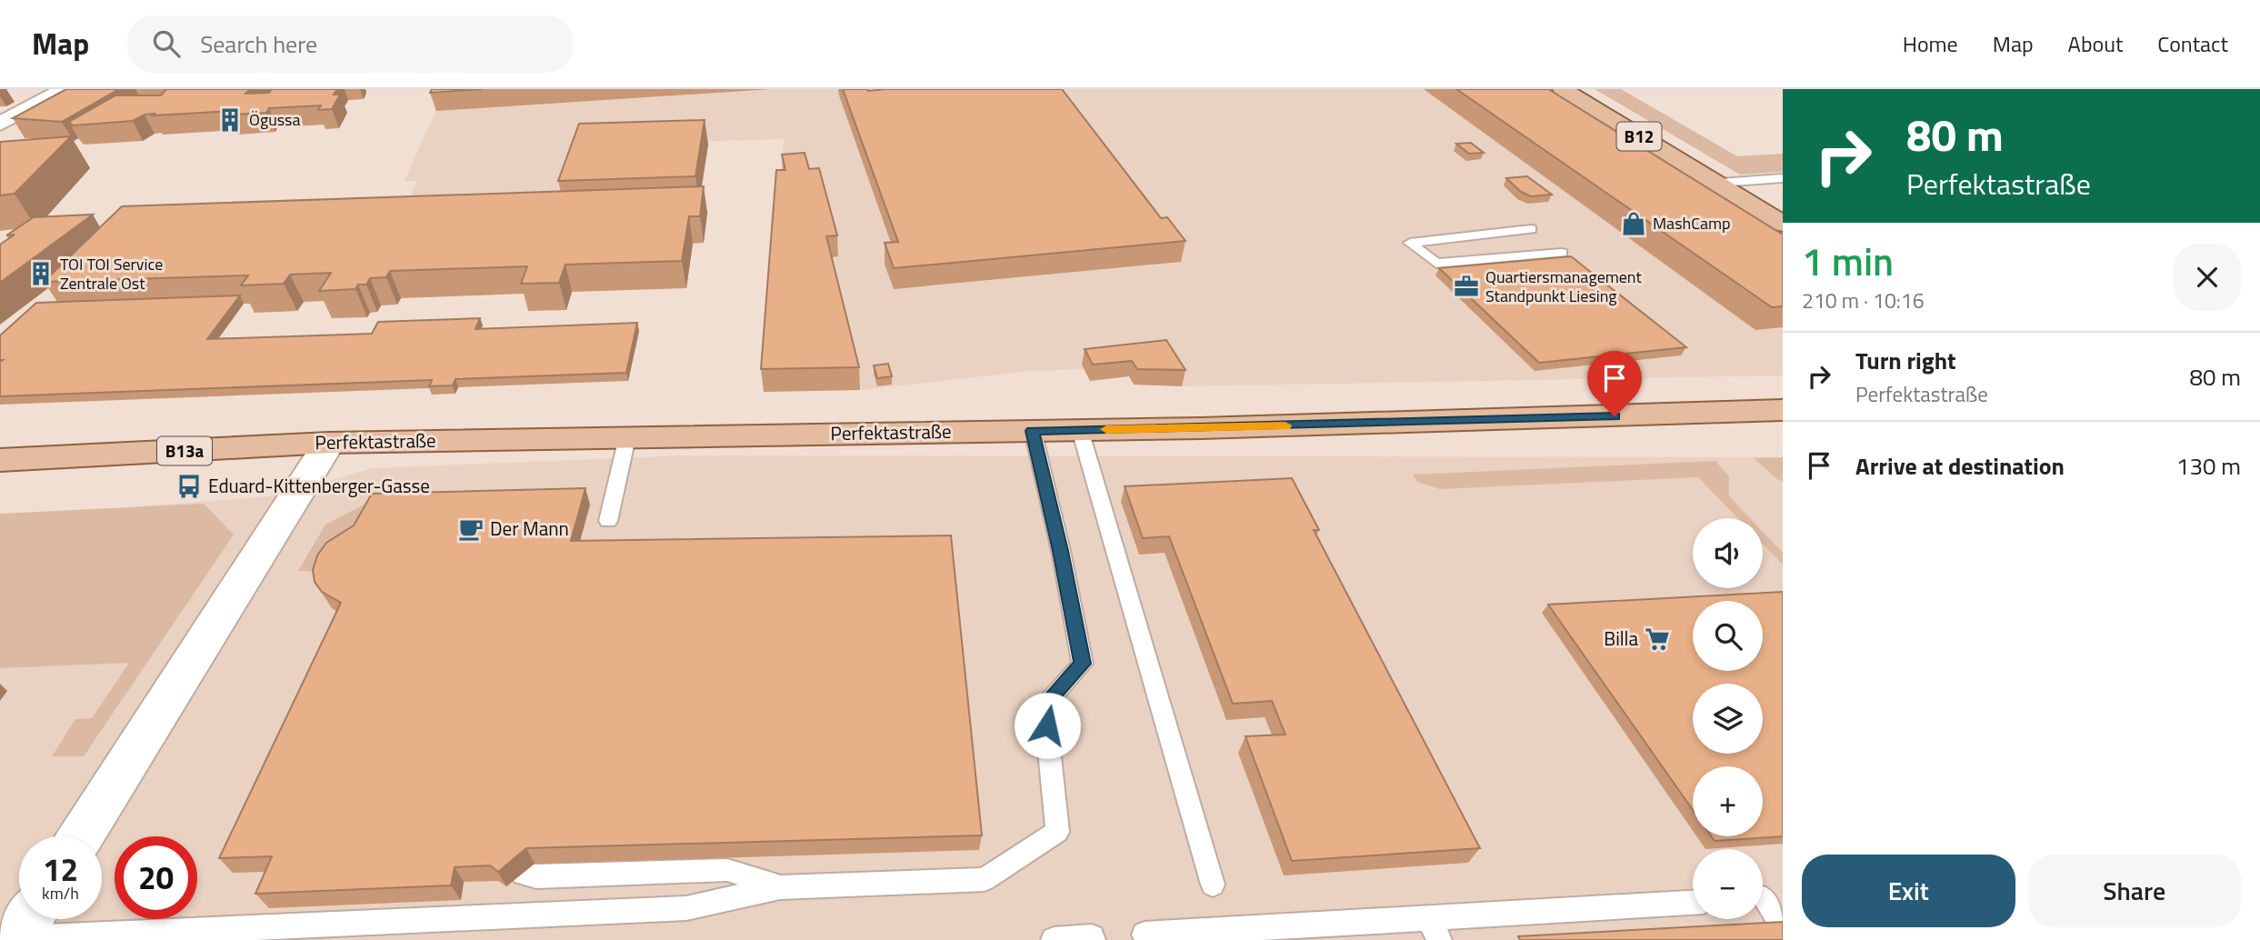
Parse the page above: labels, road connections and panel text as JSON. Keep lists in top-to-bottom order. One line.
{"streets":{"main road":["B12","Perfektastraße","B13a"]},"places":{"building":["Ögussa","TOI TOI Service Zentrale Ost"],"shop":["MashCamp"],"office":["Quartiersmanagement Standpunkt Liesing"],"bus stop":["Eduard-Kittenberger-Gasse"],"cafe":["Der Mann"],"supermarket":["Billa"]},"page":{"header":"Map","search":"Search here","nav":["Home","Map","About","Contact"],"turn":["80 m","Perfektastraße"],"heading":["1 min","210 m · 10:16"],"list":[{"name":"Turn right","note":"Perfektastraße","value":"80 m"},{"name":"Arrive at destination","value":"130 m"}],"map_buttons":["+","−"],"speed":"12 km/h","limit":"20","buttons":["Exit","Share"]}}
